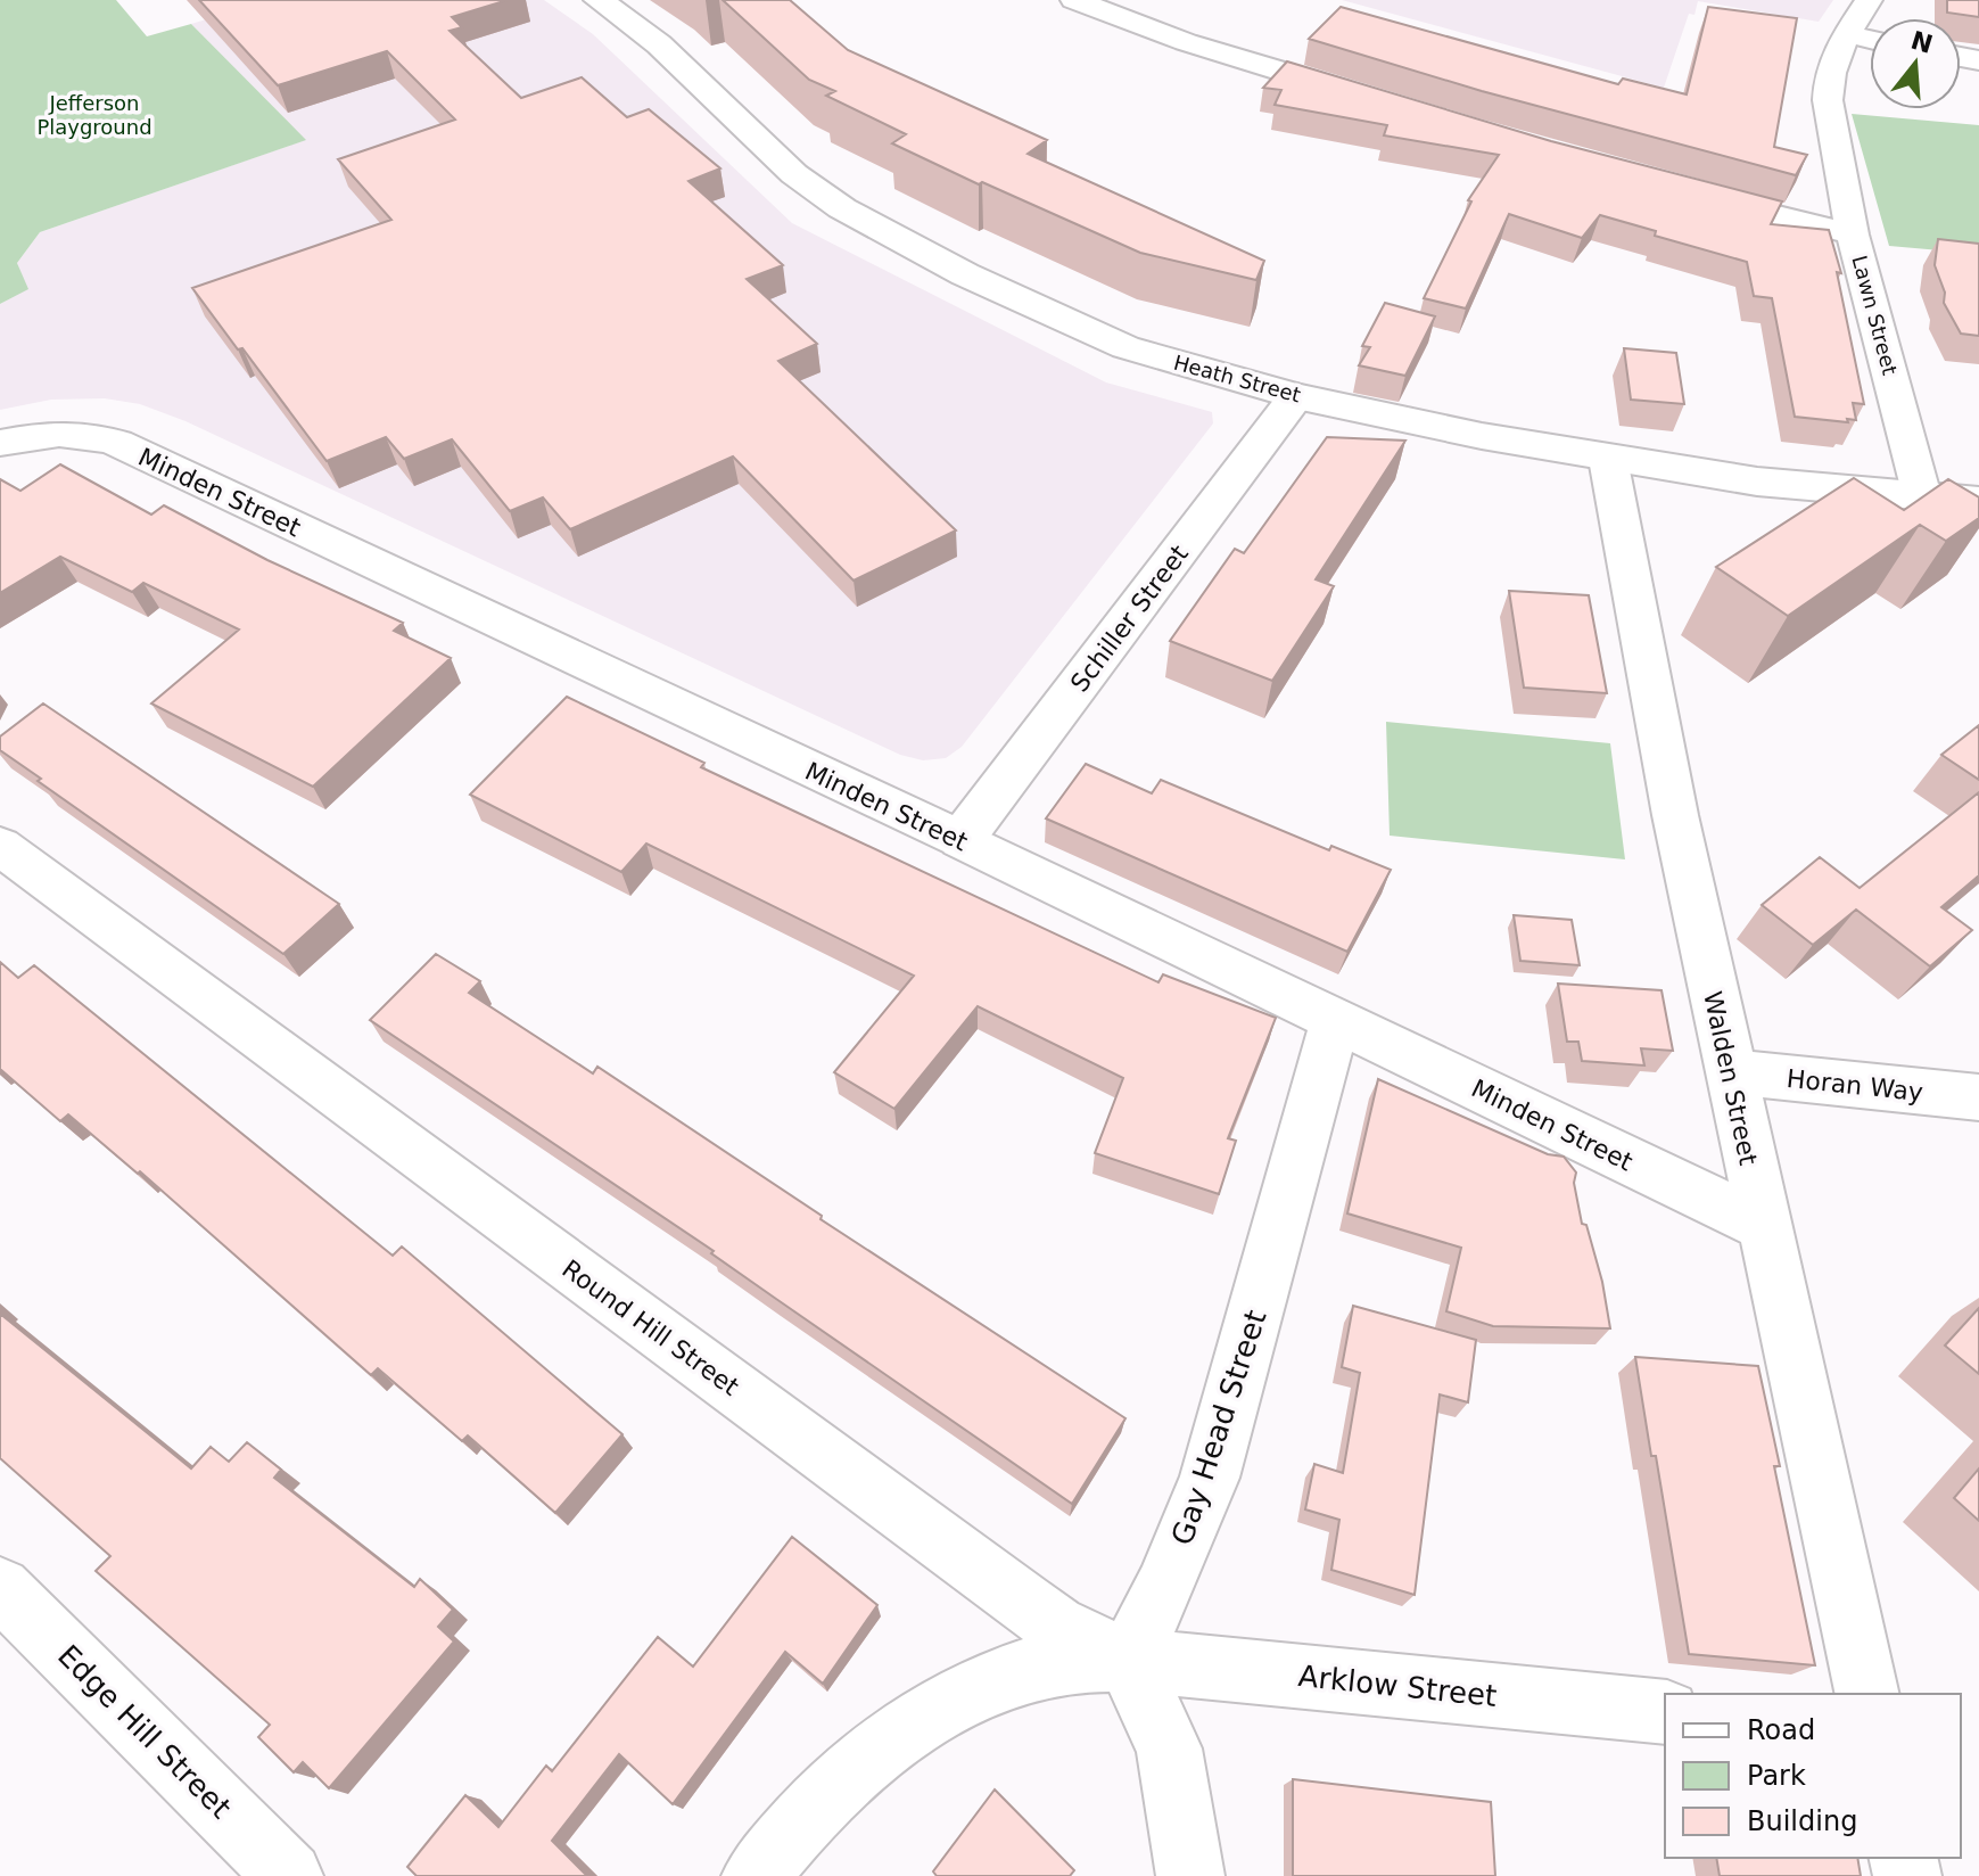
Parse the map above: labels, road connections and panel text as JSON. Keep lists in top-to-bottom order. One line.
{"streets":{"main road":["Heath Street","Minden Street","Schiller Street"],"street":["Lawn Street","Walden Street","Horan Way","Round Hill Street","Gay Head Street","Arklow Street","Edge Hill Street"]},"crossings":[["Lawn Street","Heath Street"],["Heath Street","Schiller Street"],["Heath Street","Walden Street"],["Minden Street","Schiller Street"],["Minden Street","Walden Street"],["Minden Street","Gay Head Street"],["Walden Street","Horan Way"],["Round Hill Street","Gay Head Street"],["Round Hill Street","Arklow Street"],["Gay Head Street","Arklow Street"]],"parks":["Jefferson Playground"],"legend":["Road","Park","Building"],"north":"top"}
